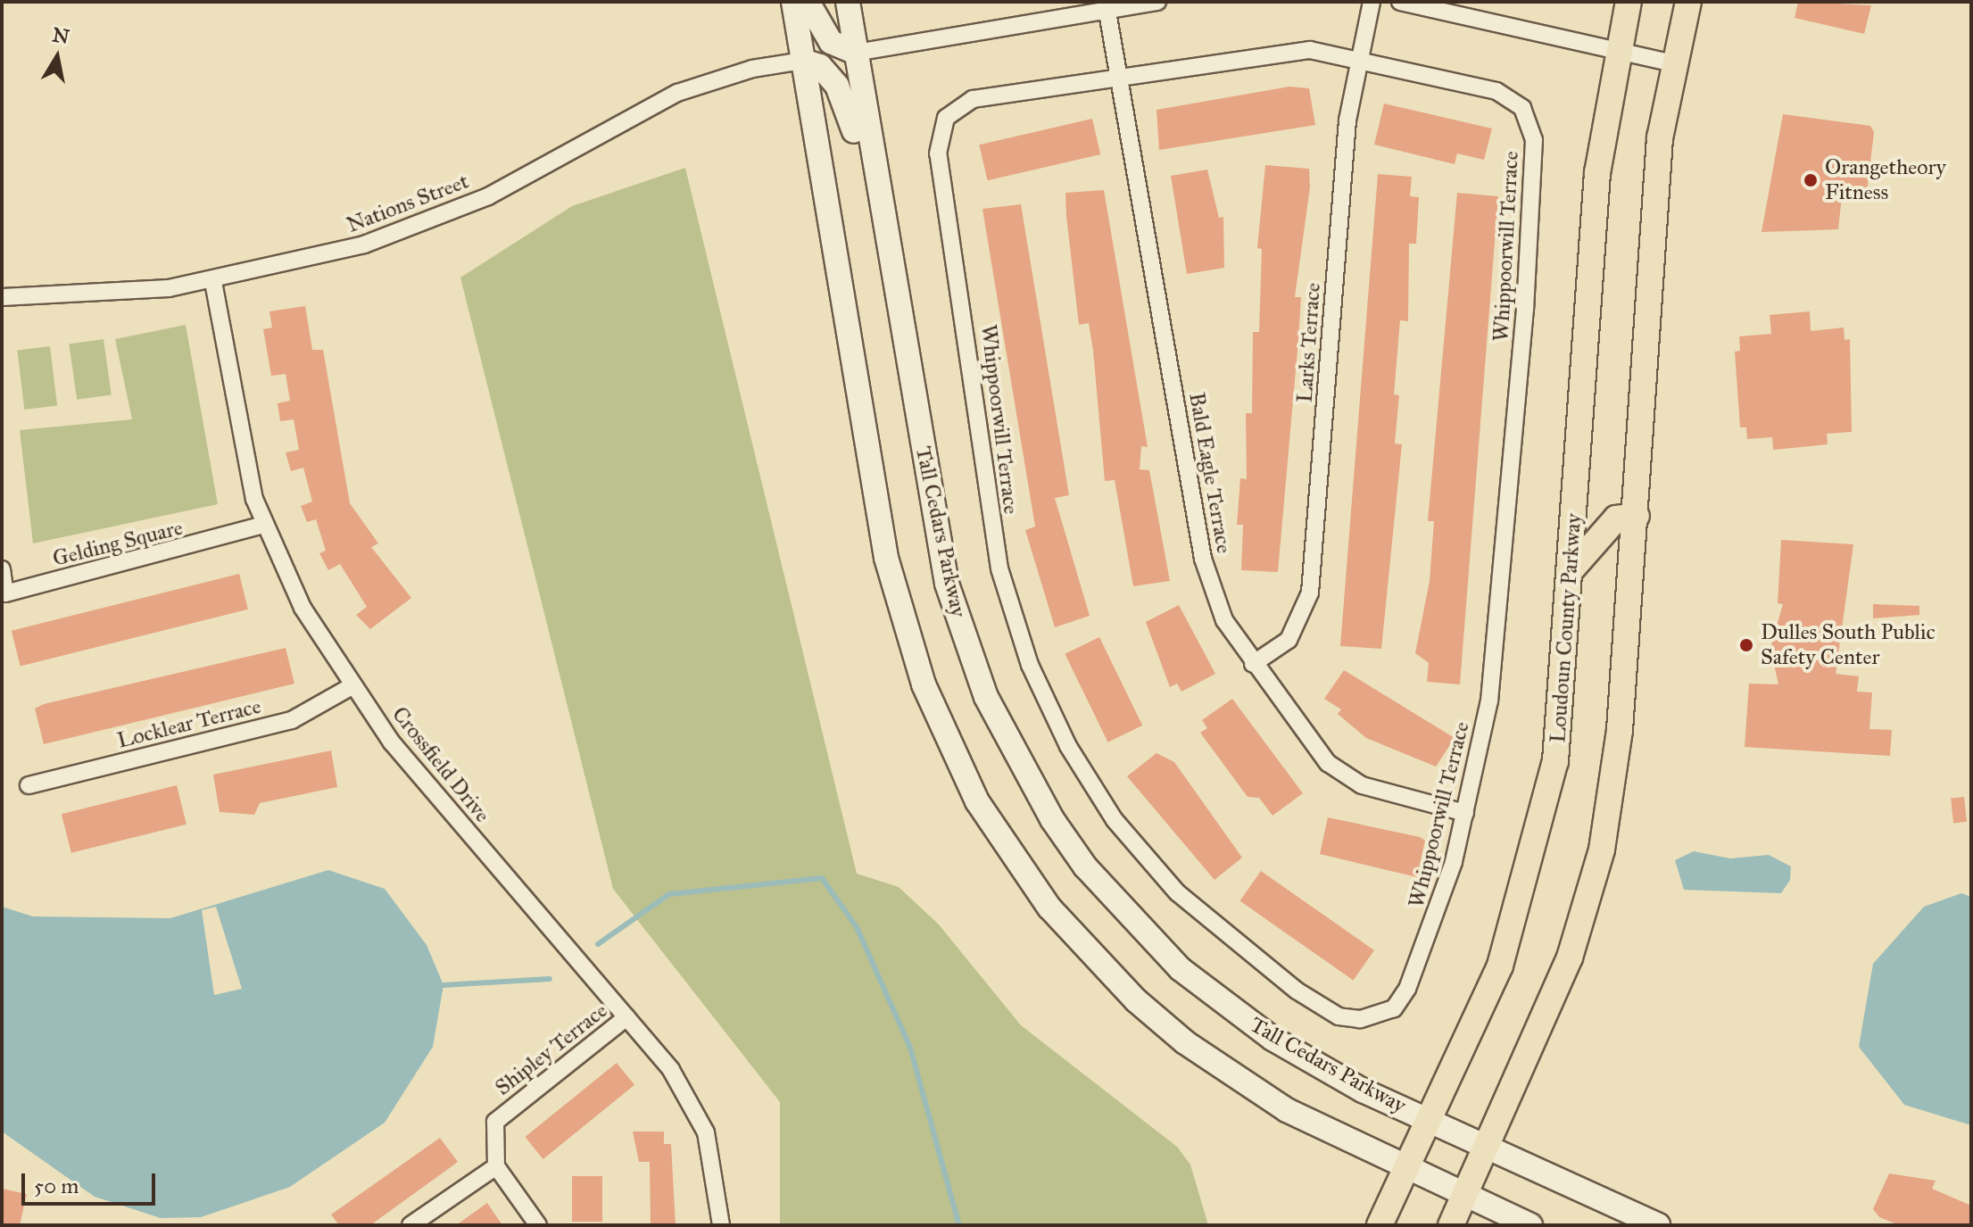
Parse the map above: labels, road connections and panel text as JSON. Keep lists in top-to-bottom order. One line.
{"streets":{"main road":["Tall Cedars Parkway","Loudoun County Parkway"],"street":["Nations Street","Whippoorwill Terrace","Larks Terrace","Bald Eagle Terrace","Gelding Square","Locklear Terrace","Crossfield Drive","Shipley Terrace"]},"crossings":[["Nations Street","Crossfield Drive"],["Whippoorwill Terrace","Larks Terrace"],["Whippoorwill Terrace","Bald Eagle Terrace"],["Larks Terrace","Bald Eagle Terrace"],["Tall Cedars Parkway","Loudoun County Parkway"],["Gelding Square","Crossfield Drive"],["Locklear Terrace","Crossfield Drive"],["Crossfield Drive","Shipley Terrace"]],"places":["Orangetheory Fitness","Dulles South Public Safety Center"],"scale_bar":"50 m","north":"top"}
